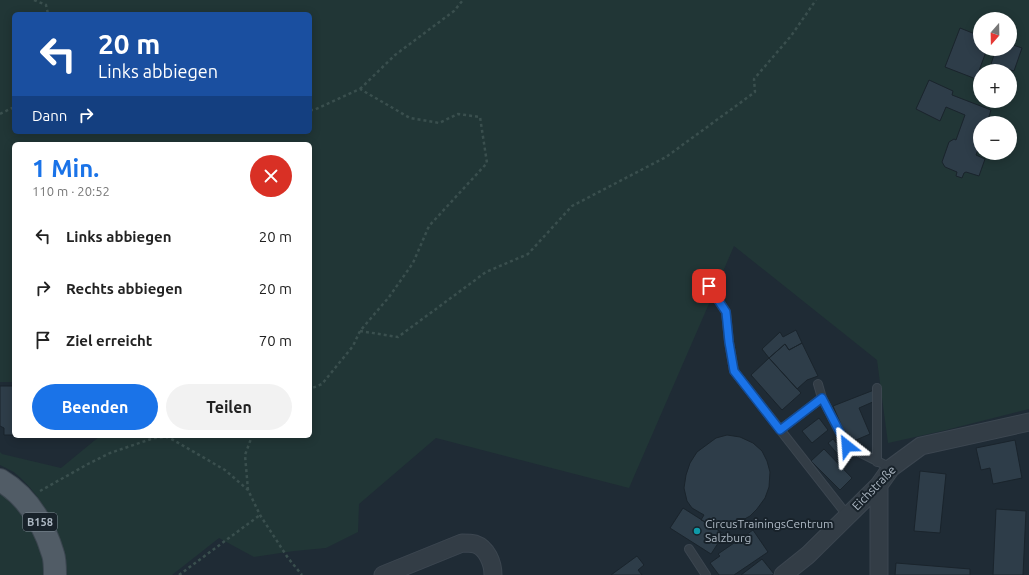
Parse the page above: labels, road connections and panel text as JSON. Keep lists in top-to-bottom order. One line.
{"streets":{"main road":["B158"],"street":["Eichstraße"]},"places":["CircusTrainingsCentrum Salzburg"],"north":"bottom","page":{"map_buttons":["+","−"],"turn":["20 m","Links abbiegen"],"then":"Dann","heading":["1 Min.","110 m · 20:52"],"list":[{"name":"Links abbiegen","value":"20 m"},{"name":"Rechts abbiegen","value":"20 m"},{"name":"Ziel erreicht","value":"70 m"}],"buttons":["Beenden","Teilen"]}}
